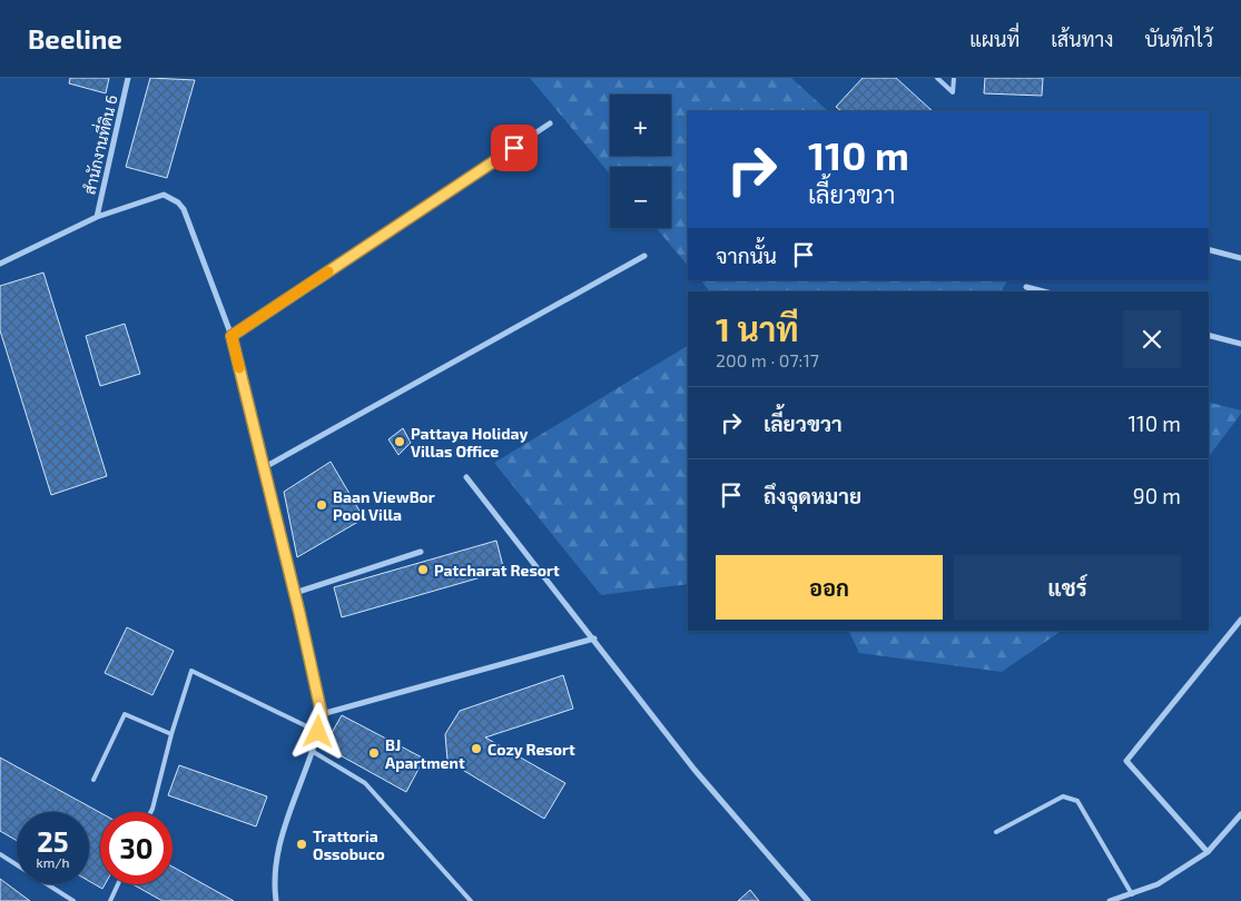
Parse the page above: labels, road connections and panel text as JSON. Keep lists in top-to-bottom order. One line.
{"streets":{"street":["สำนักงานที่ดิน 6"]},"places":["Pattaya Holiday Villas Office","Baan ViewBor Pool Villa","Patcharat Resort","Cozy Resort","BJ Apartment","Trattoria Ossobuco"],"page":{"header":"Beeline","nav":["แผนที่","เส้นทาง","บันทึกไว้"],"map_buttons":["+","−"],"turn":["110 m","เลี้ยวขวา"],"then":"จากนั้น","heading":["1 นาที","200 m · 07:17"],"list":[{"name":"เลี้ยวขวา","value":"110 m"},{"name":"ถึงจุดหมาย","value":"90 m"}],"buttons":["ออก","แชร์"],"speed":"25 km/h","limit":"30"}}
